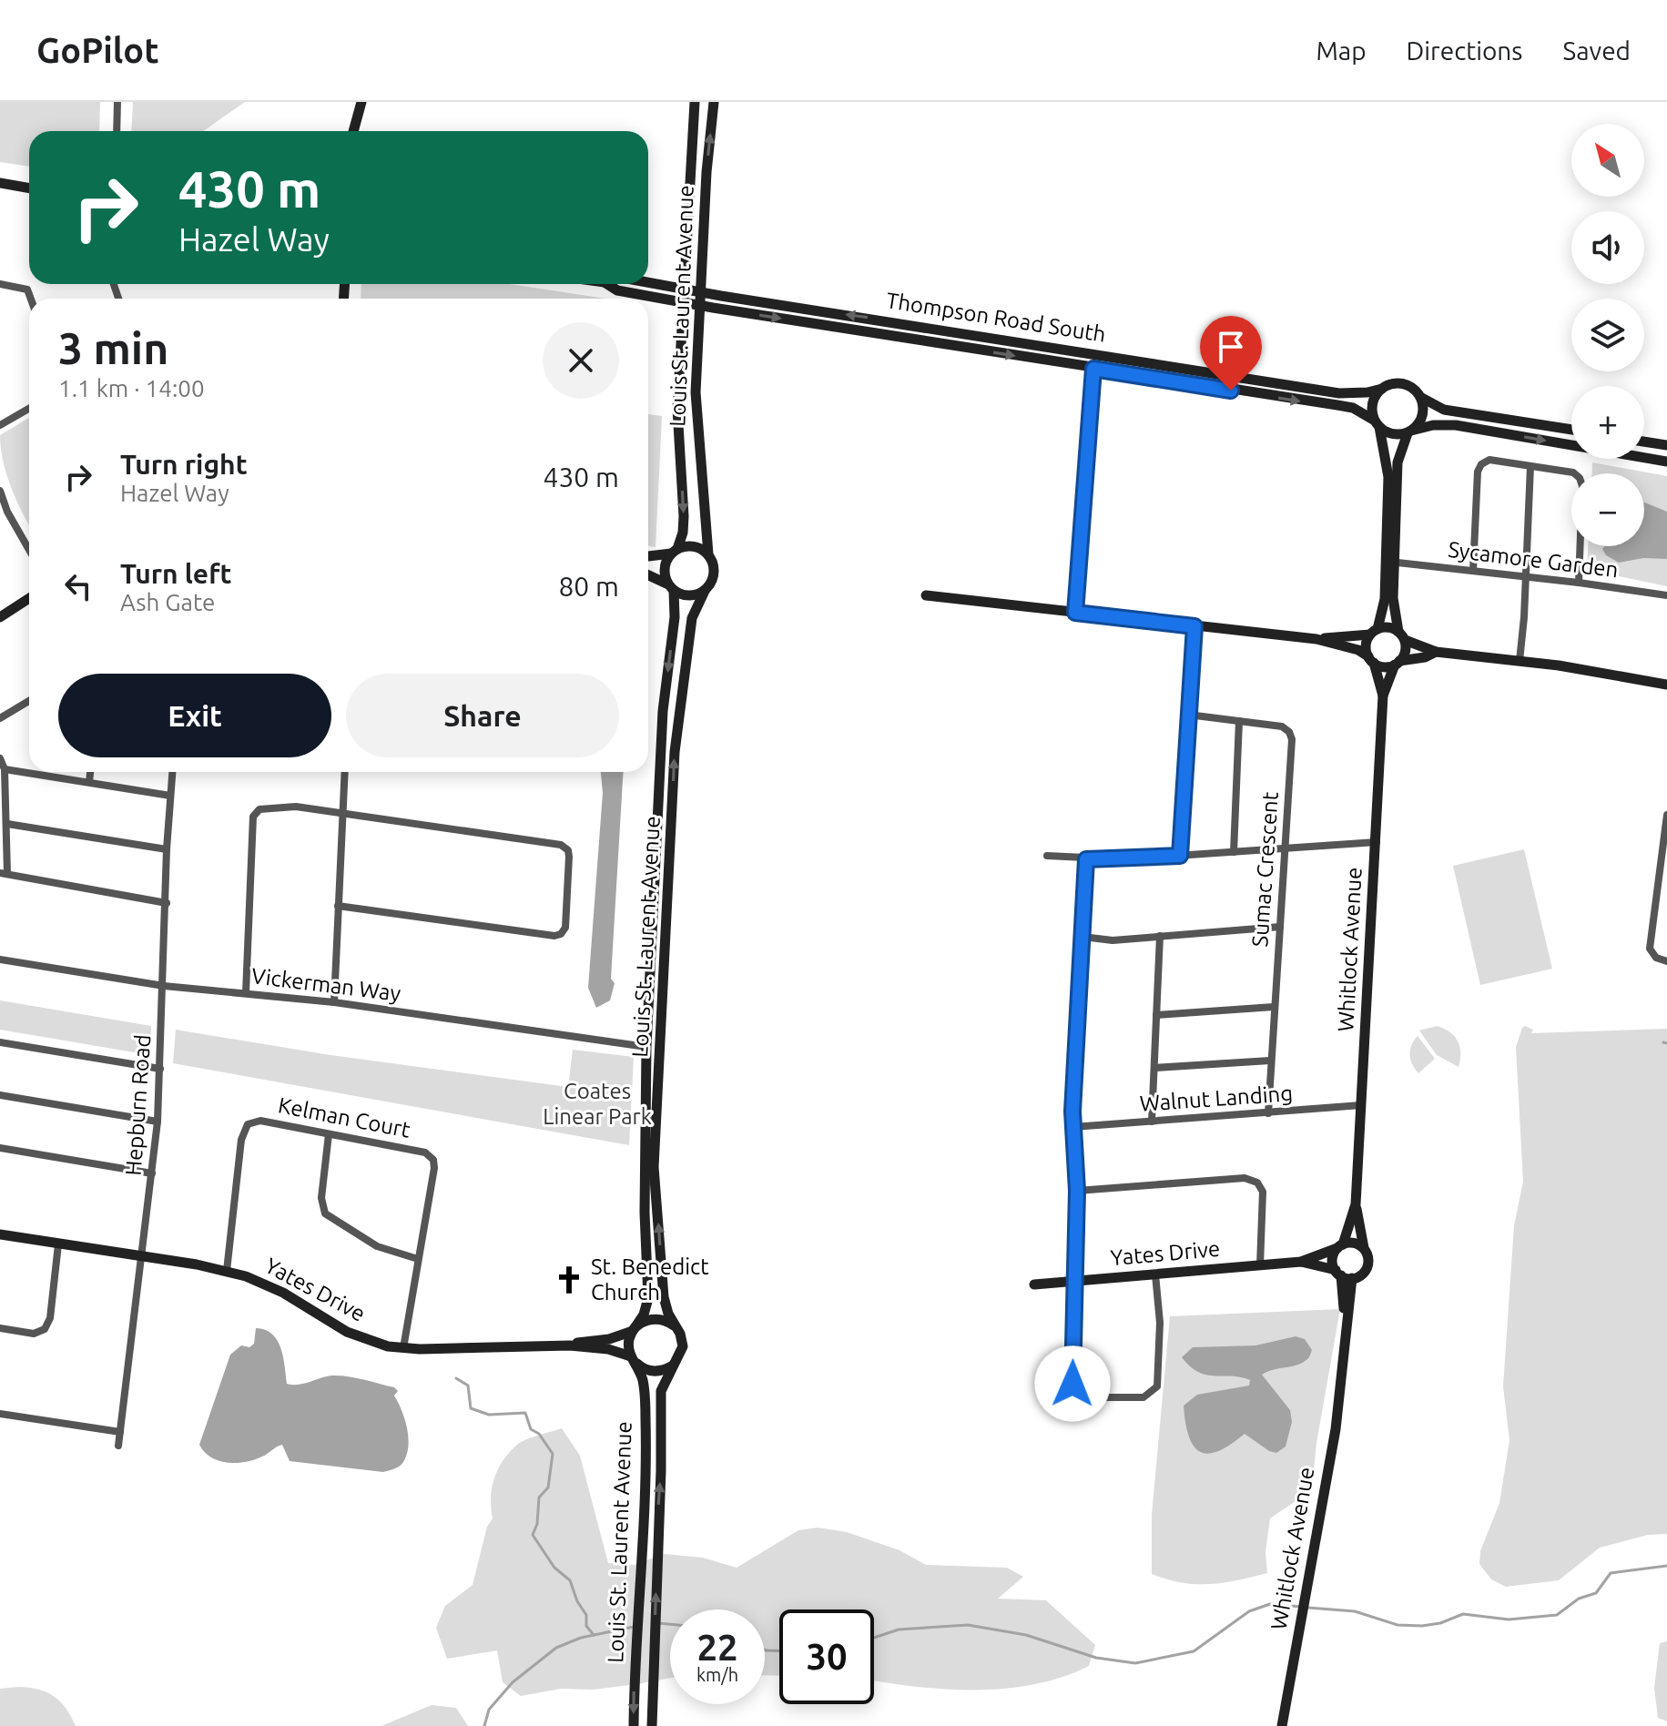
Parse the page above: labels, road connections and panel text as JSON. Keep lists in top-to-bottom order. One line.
{"streets":{"main road":["Louis St. Laurent Avenue","Thompson Road South","Whitlock Avenue","Yates Drive"],"street":["Sycamore Garden","Sumac Crescent","Vickerman Way","Walnut Landing","Hepburn Road","Kelman Court"]},"crossings":[["Louis St. Laurent Avenue","Thompson Road South"],["Louis St. Laurent Avenue","Vickerman Way"],["Louis St. Laurent Avenue","Yates Drive"],["Sumac Crescent","Walnut Landing"],["Whitlock Avenue","Walnut Landing"],["Whitlock Avenue","Yates Drive"],["Vickerman Way","Hepburn Road"],["Hepburn Road","Yates Drive"],["Kelman Court","Yates Drive"]],"parks":["Coates Linear Park"],"places":{"church":["St. Benedict Church"]},"north":"top left","page":{"header":"GoPilot","nav":["Map","Directions","Saved"],"map_buttons":["+","−"],"turn":["430 m","Hazel Way"],"heading":["3 min","1.1 km · 14:00"],"list":[{"name":"Turn right","note":"Hazel Way","value":"430 m"},{"name":"Turn left","note":"Ash Gate","value":"80 m"}],"buttons":["Exit","Share"],"speed":"22 km/h","limit":"30"}}
